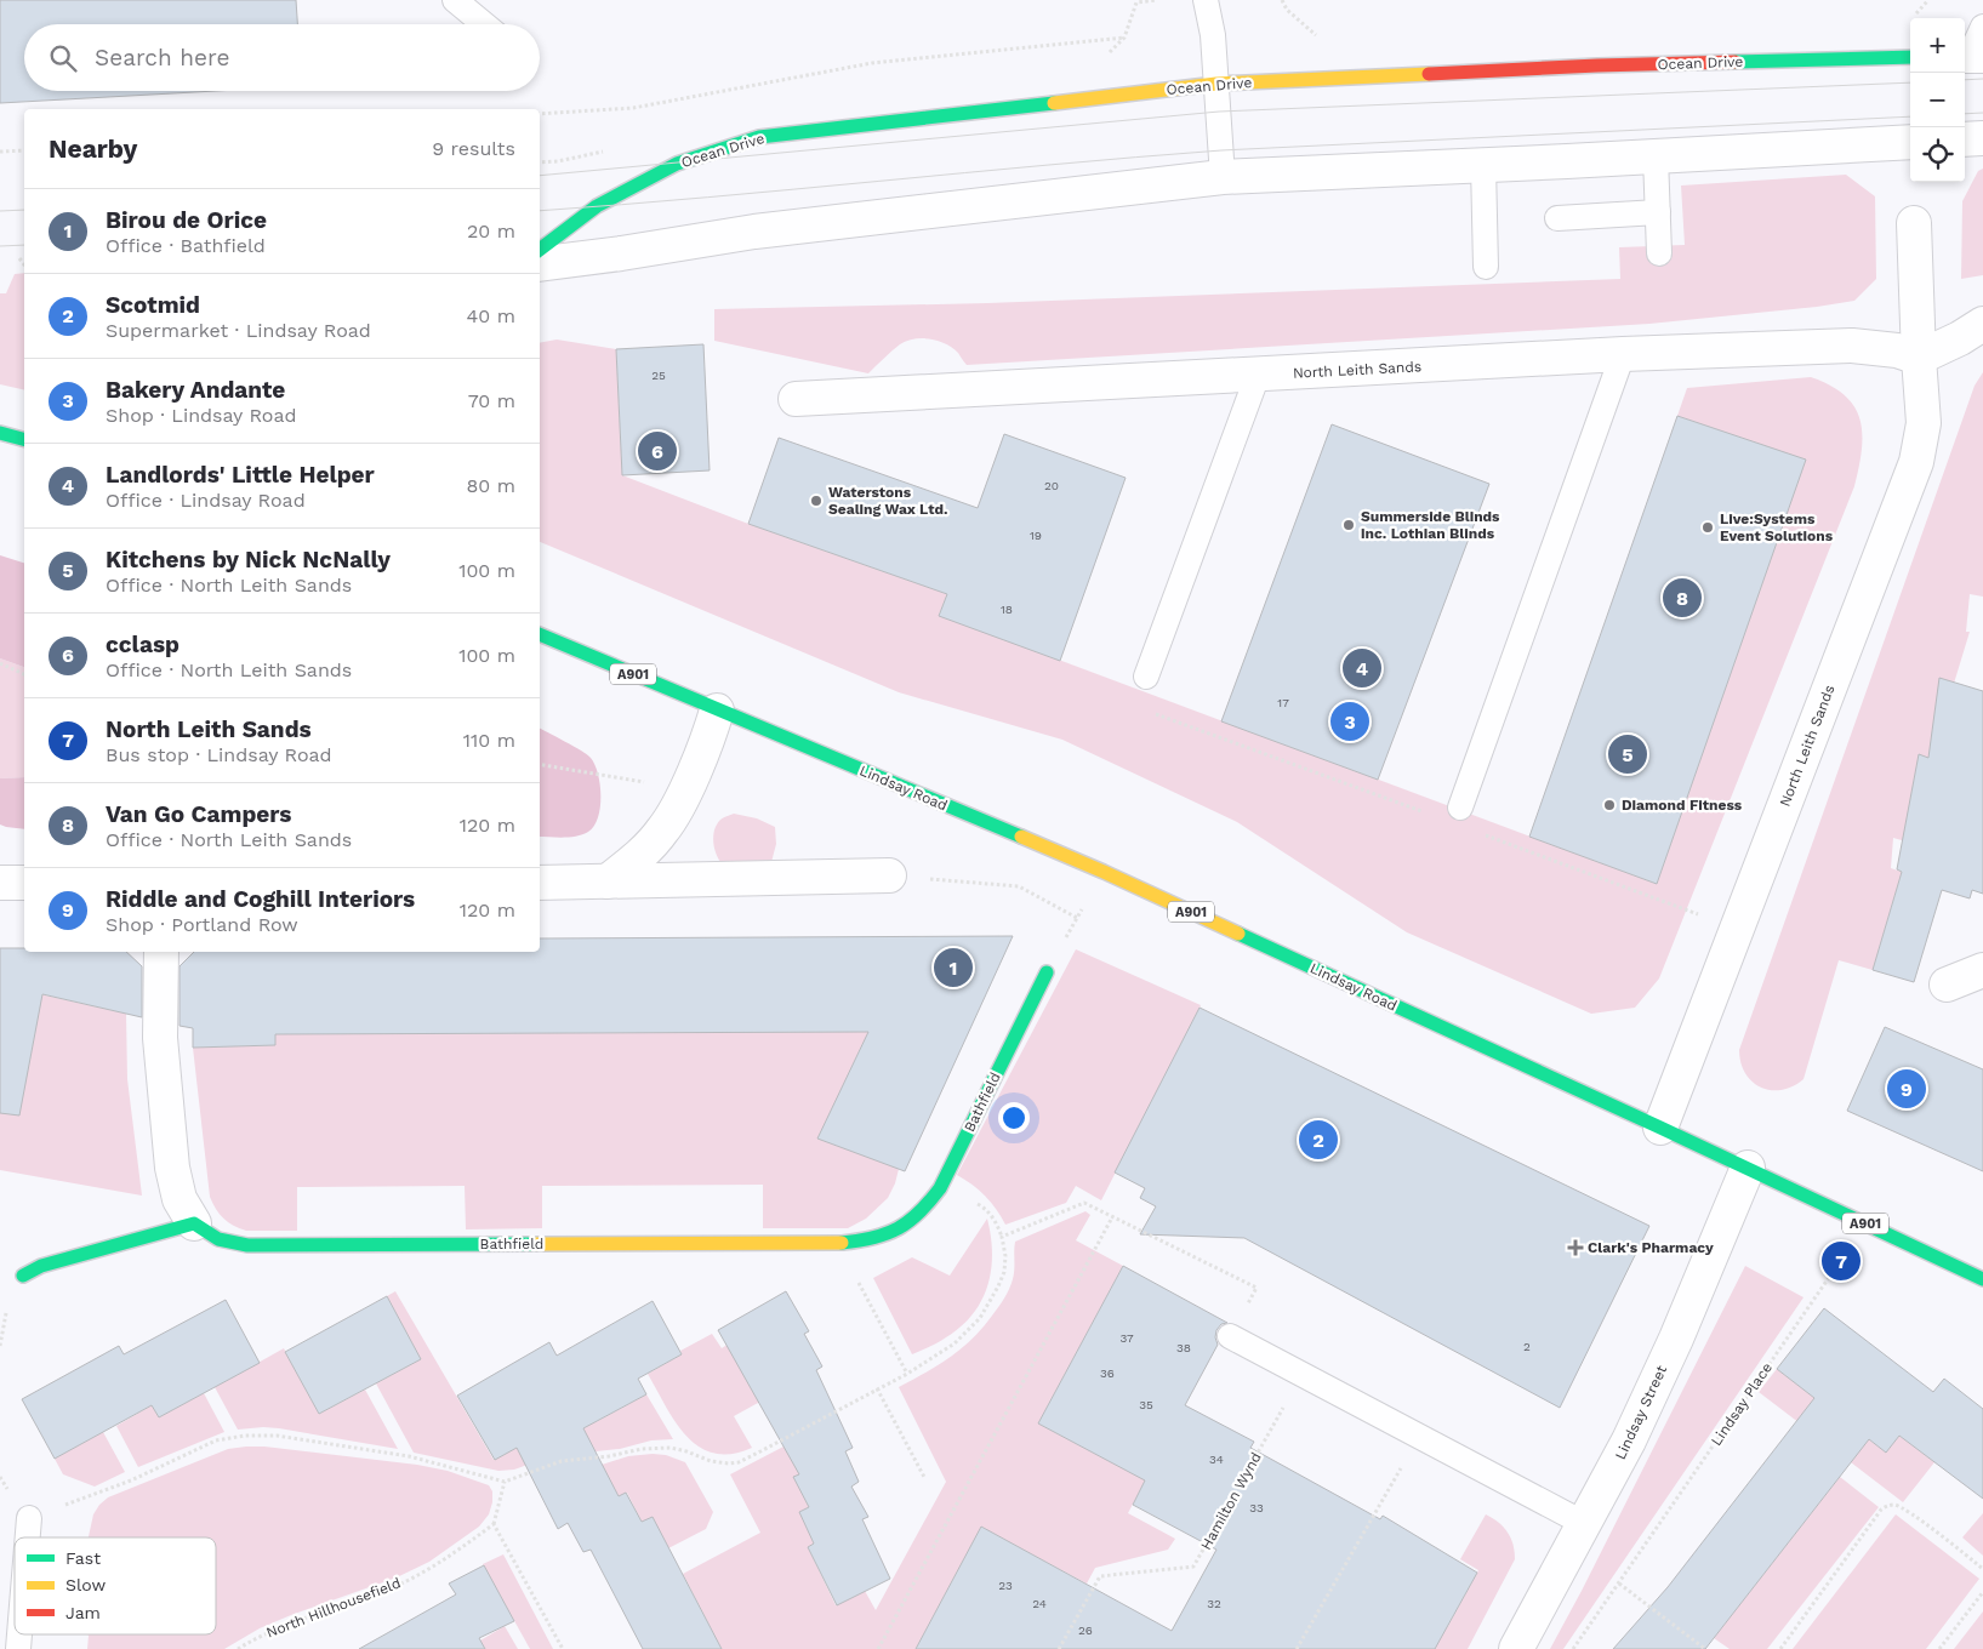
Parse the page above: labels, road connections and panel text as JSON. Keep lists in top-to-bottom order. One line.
{"streets":{"street":["Ocean Drive","North Leith Sands","A901","Lindsay Road","Bathfield","Lindsay Street"],"path":["Lindsay Place","Hamilton Wynd","North Hillhousefield"]},"crossings":[["North Leith Sands","Lindsay Road"],["Lindsay Road","Lindsay Place"],["Lindsay Road","Lindsay Street"]],"places":{"other":["Waterstons Sealing Wax Ltd.","Summerside Blinds inc. Lothian Blinds","Live:Systems Event Solutions","Diamond Fitness"],"health":["Clark's Pharmacy"]},"house_numbers":["25","20","19","18","17","37","2","38","36","35","34","33","23","24","32","26"],"legend":["Fast","Slow","Jam"],"page":{"map_buttons":["+","−"],"search":"Search here","heading":["Nearby","9 results"],"list":[{"mark":"1","name":"Birou de Orice","note":"Office · Bathfield","value":"20 m"},{"mark":"2","name":"Scotmid","note":"Supermarket · Lindsay Road","value":"40 m"},{"mark":"3","name":"Bakery Andante","note":"Shop · Lindsay Road","value":"70 m"},{"mark":"4","name":"Landlords' Little Helper","note":"Office · Lindsay Road","value":"80 m"},{"mark":"5","name":"Kitchens by Nick NcNally","note":"Office · North Leith Sands","value":"100 m"},{"mark":"6","name":"cclasp","note":"Office · North Leith Sands","value":"100 m"},{"mark":"7","name":"North Leith Sands","note":"Bus stop · Lindsay Road","value":"110 m"},{"mark":"8","name":"Van Go Campers","note":"Office · North Leith Sands","value":"120 m"},{"mark":"9","name":"Riddle and Coghill Interiors","note":"Shop · Portland Row","value":"120 m"}],"pins":["6","8","4","3","5","1","9","2","7"]}}
